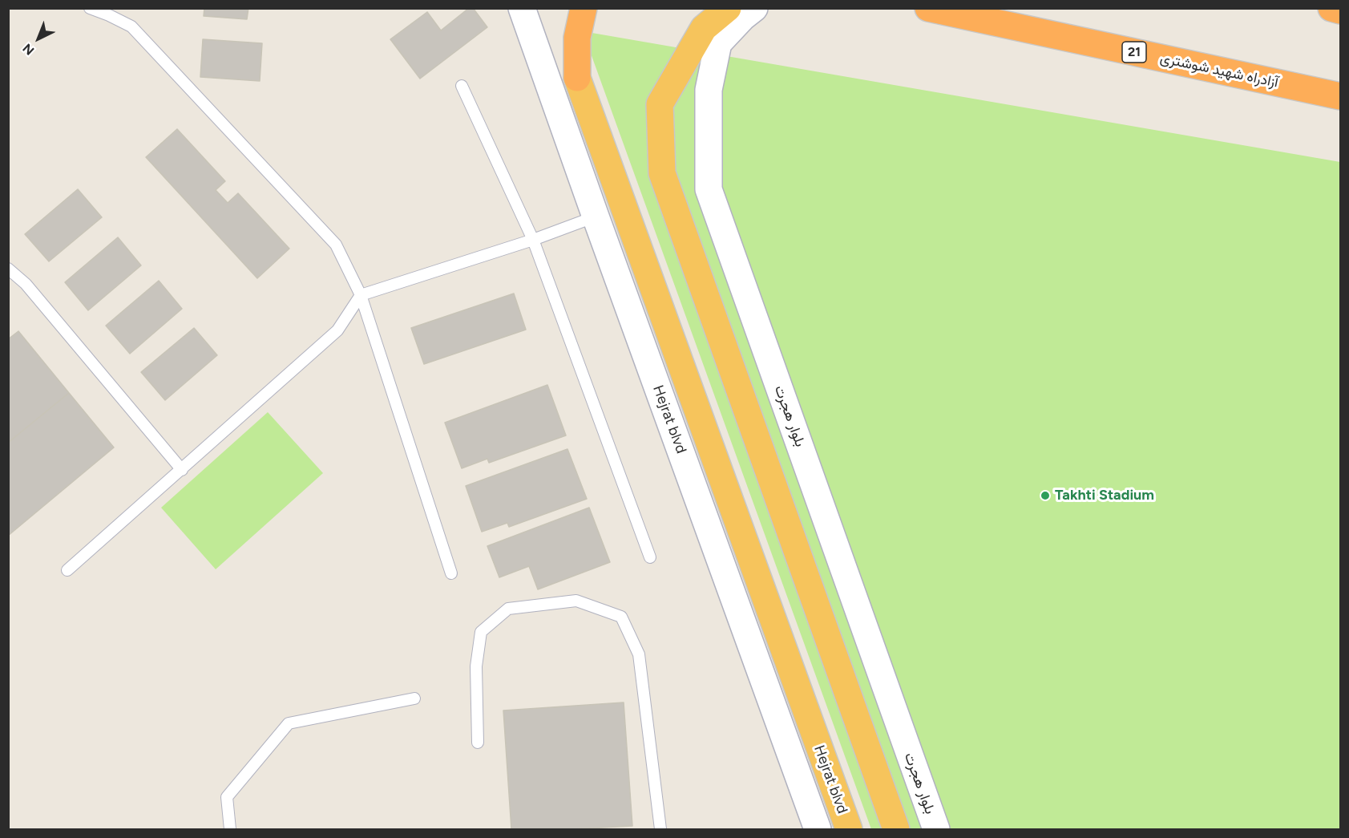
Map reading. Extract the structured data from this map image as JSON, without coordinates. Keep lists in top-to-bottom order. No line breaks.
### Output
{"streets":{"highway":["21","آزادراه شهید شوشتری","Hejrat blvd"],"main road":["بلوار هجرت"]},"places":["Takhti Stadium"],"north":"bottom left"}
